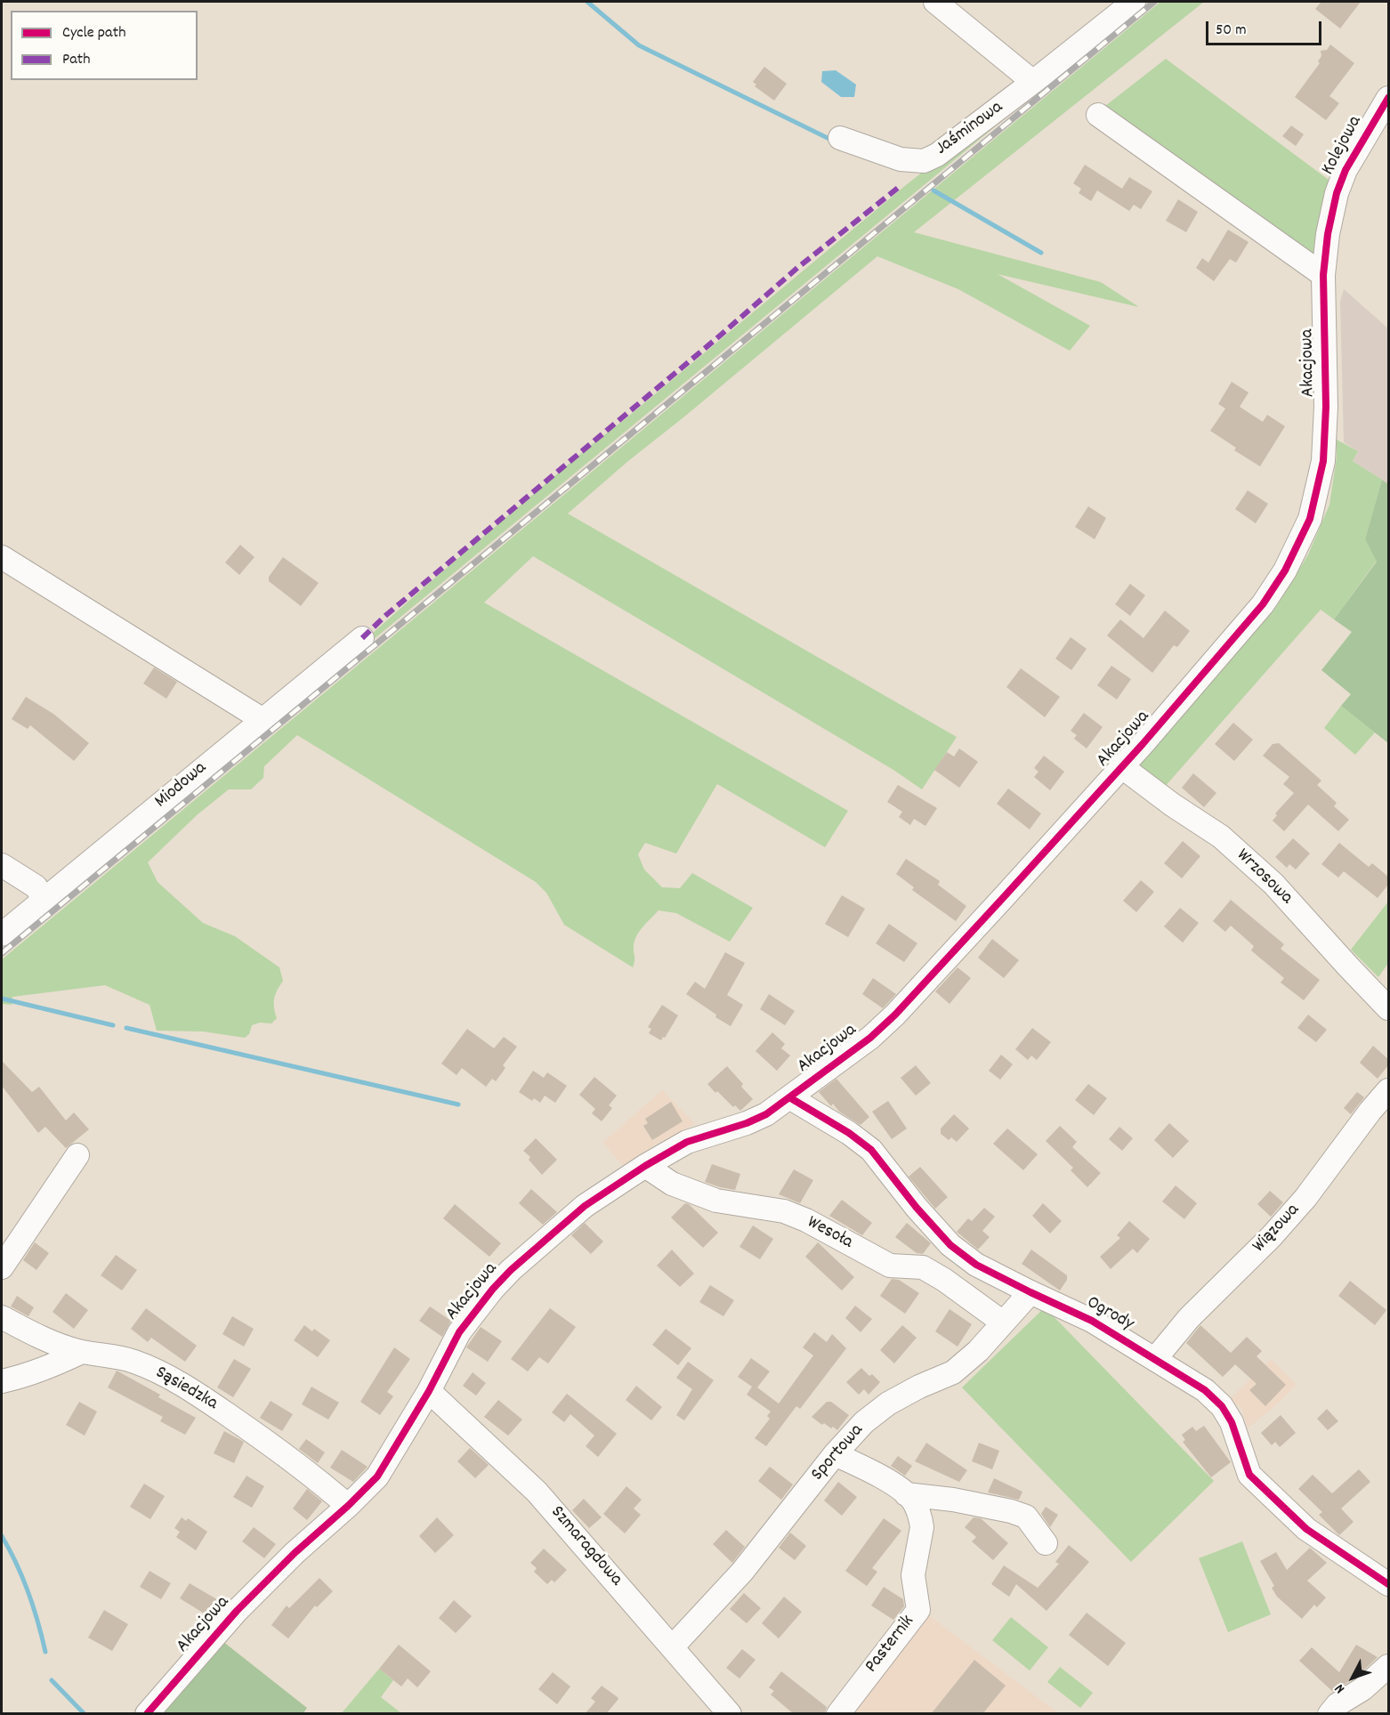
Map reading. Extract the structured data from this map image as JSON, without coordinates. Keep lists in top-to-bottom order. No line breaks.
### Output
{"streets":{"street":["Jaśminowa","Kolejowa","Akacjowa","Miodowa","Wrzosowa","Wiązowa","Wesoła","Ogrody","Sąsiedzka","Sportowa","Szmaragdowa","Pasternik"]},"crossings":[["Kolejowa","Akacjowa"],["Akacjowa","Wrzosowa"],["Akacjowa","Wesoła"],["Akacjowa","Ogrody"],["Akacjowa","Sąsiedzka"],["Akacjowa","Szmaragdowa"],["Wiązowa","Ogrody"],["Wesoła","Sportowa"],["Ogrody","Sportowa"],["Sportowa","Szmaragdowa"],["Sportowa","Pasternik"]],"legend":["Cycle path","Path"],"scale_bar":"50 m","north":"bottom left"}
